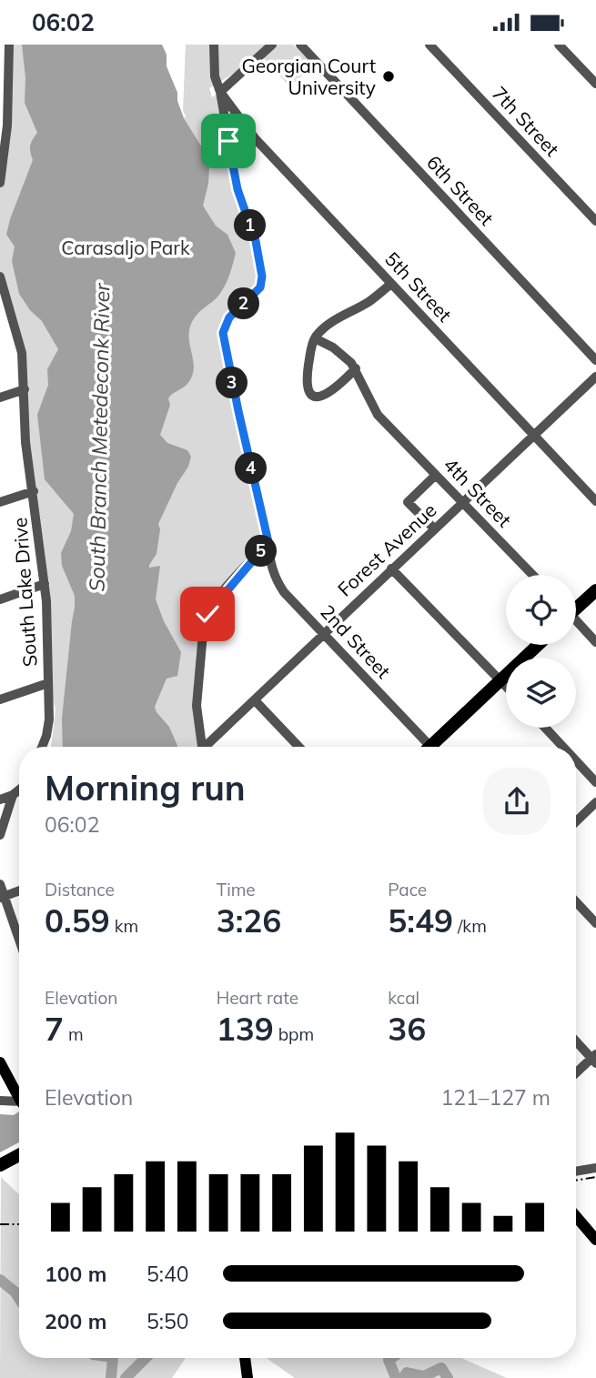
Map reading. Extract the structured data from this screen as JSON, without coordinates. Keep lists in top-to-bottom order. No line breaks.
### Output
{"streets":{"street":["7th Street","6th Street","5th Street","4th Street","Forest Avenue","South Lake Drive","2nd Street"]},"crossings":[["5th Street","Forest Avenue"],["5th Street","2nd Street"],["4th Street","Forest Avenue"],["Forest Avenue","2nd Street"]],"water":["South Branch Metedeconk River"],"parks":["Carasaljo Park"],"places":["Georgian Court University"],"page":{"status":"06:02","pins":["1","2","3","4","5"],"heading":["Morning run","06:02"],"stats":[["Distance","0.59 km"],["Time","3:26"],["Pace","5:49 /km"],["Elevation","7 m"],["Heart rate","139 bpm"],["kcal","36"]],"chart":["Elevation","121–127 m"],"list":[{"name":"100 m","note":"5:40"},{"name":"200 m","note":"5:50"}]}}
